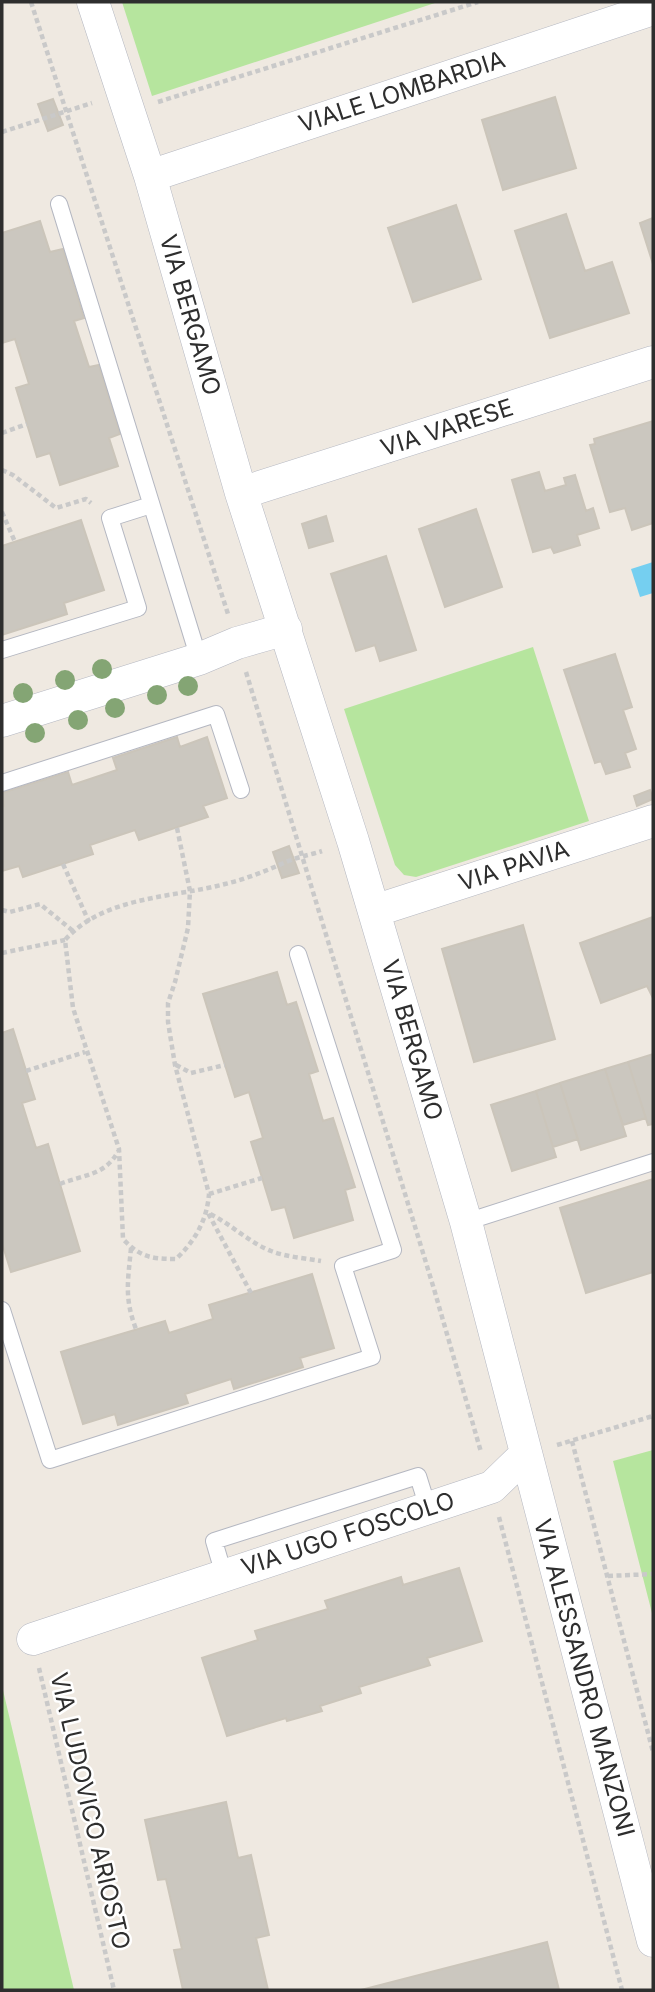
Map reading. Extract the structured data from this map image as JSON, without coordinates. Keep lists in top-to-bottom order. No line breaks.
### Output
{"streets":{"street":["VIALE LOMBARDIA","VIA BERGAMO","VIA VARESE","VIA PAVIA","VIA UGO FOSCOLO","VIA ALESSANDRO MANZONI"],"path":["VIA LUDOVICO ARIOSTO"]},"crossings":[["VIALE LOMBARDIA","VIA BERGAMO"],["VIA BERGAMO","VIA VARESE"],["VIA BERGAMO","VIA PAVIA"],["VIA BERGAMO","VIA UGO FOSCOLO"],["VIA BERGAMO","VIA ALESSANDRO MANZONI"],["VIA UGO FOSCOLO","VIA ALESSANDRO MANZONI"],["VIA UGO FOSCOLO","VIA LUDOVICO ARIOSTO"]]}
